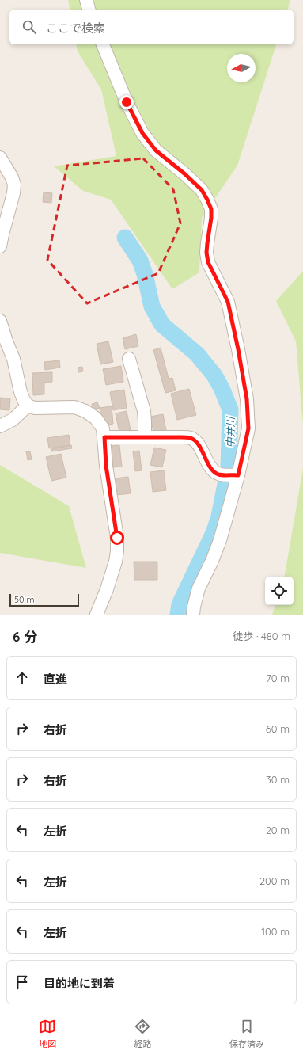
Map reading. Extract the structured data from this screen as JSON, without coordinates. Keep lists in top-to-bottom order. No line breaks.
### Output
{"water":["中井川"],"scale_bar":"50 m","north":"left","page":{"search":"ここで検索","scale":"50 m","heading":["6 分","徒歩 · 480 m"],"list":[["直進","70 m"],["右折","60 m"],["右折","30 m"],["左折","20 m"],["左折","200 m"],["左折","100 m"],"目的地に到着"],"nav":["地図","経路","保存済み"]}}
